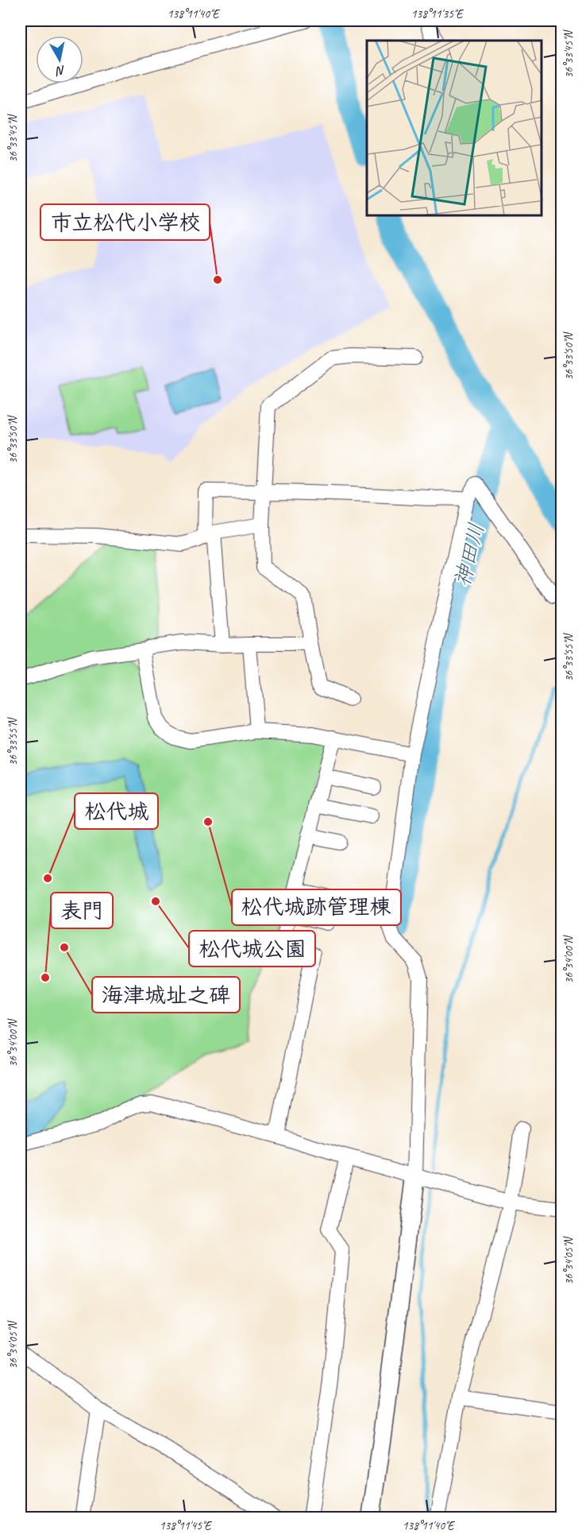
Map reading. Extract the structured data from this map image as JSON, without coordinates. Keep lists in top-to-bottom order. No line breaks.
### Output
{"water":["神田川"],"places":["市立松代小学校","松代城跡管理棟","松代城","松代城公園","海津城址之碑","表門"],"north":"bottom","coordinates":["138°11'40\"E","138°11'35\"E","36°33'45\"N","36°33'50\"N","36°33'55\"N","36°34'00\"N","36°34'05\"N","138°11'45\"E"]}
